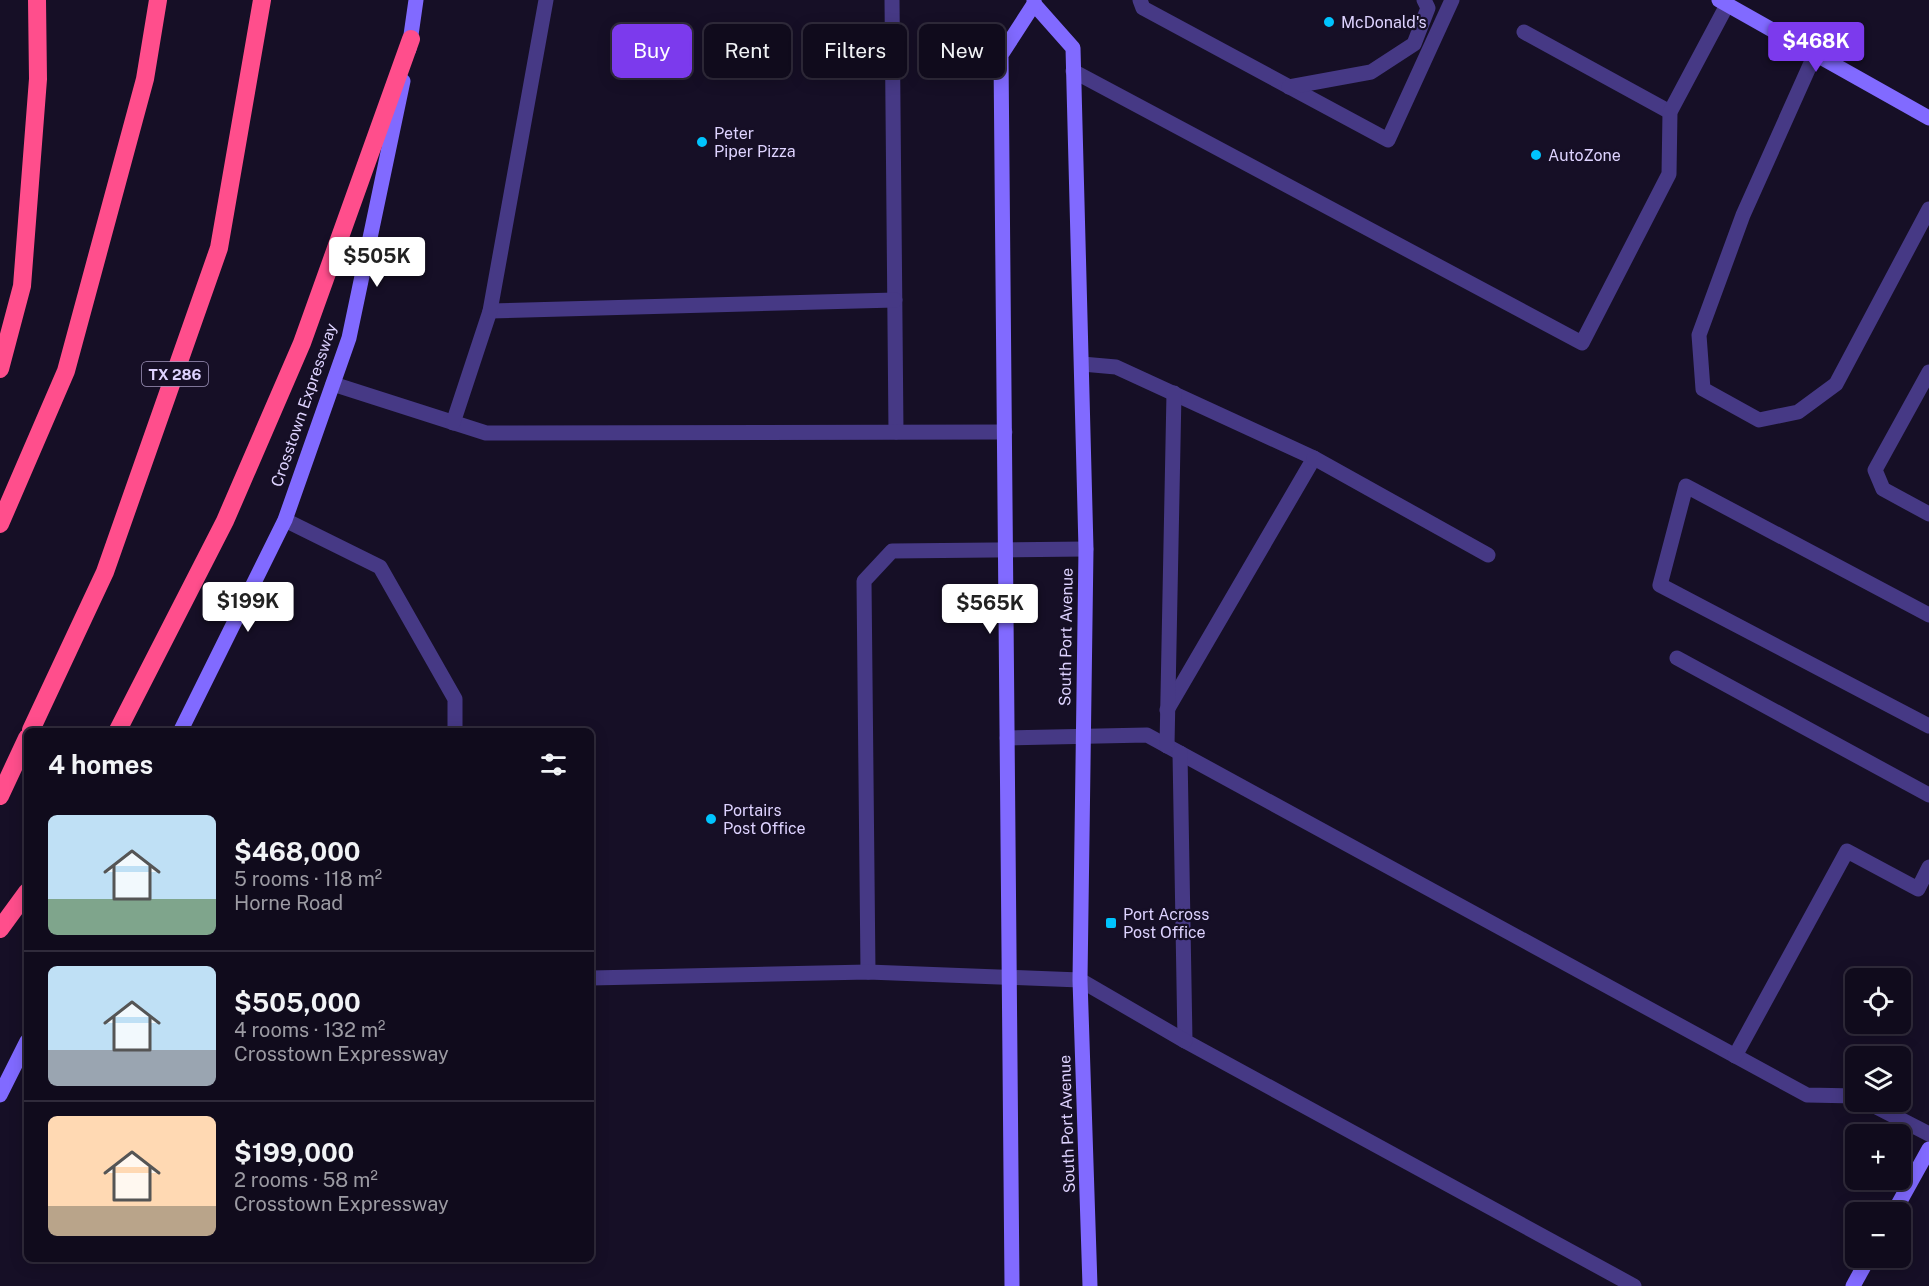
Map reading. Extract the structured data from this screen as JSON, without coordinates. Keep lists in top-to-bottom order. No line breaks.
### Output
{"streets":{"highway":["TX 286"],"main road":["Crosstown Expressway","South Port Avenue"]},"places":{"other":["McDonald's","Peter Piper Pizza","AutoZone","Portairs Post Office"],"transit":["Port Across Post Office"]},"page":{"price":["$468K","$505K","$199K","$565K"],"chip":["Buy","Rent","Filters","New"],"heading":"4 homes","list":[{"name":"$468,000","note":"5 rooms · 118 m² · Horne Road"},{"name":"$505,000","note":"4 rooms · 132 m² · Crosstown Expressway"},{"name":"$199,000","note":"2 rooms · 58 m² · Crosstown Expressway"}],"map_buttons":["+","−"]}}
